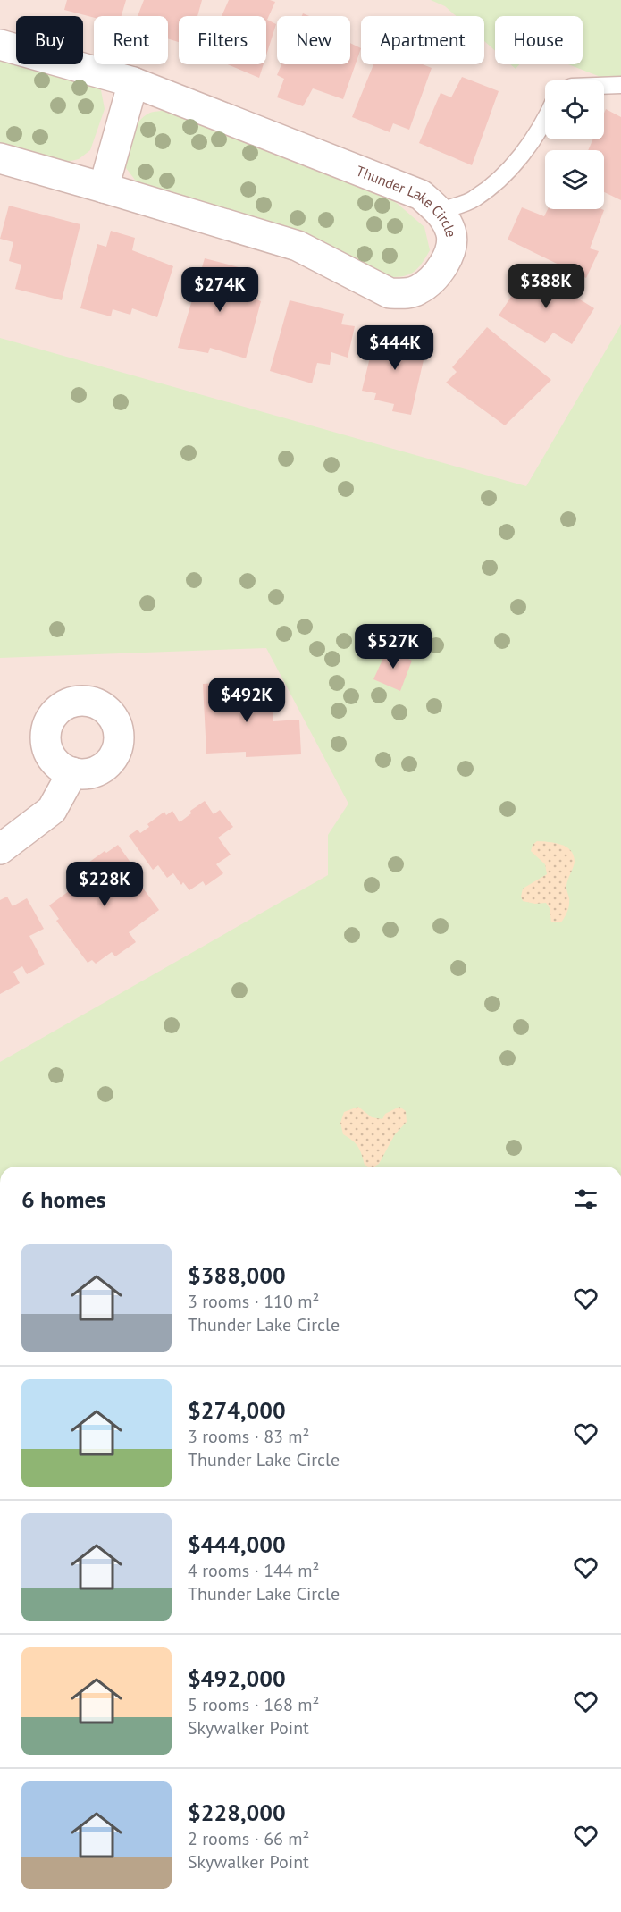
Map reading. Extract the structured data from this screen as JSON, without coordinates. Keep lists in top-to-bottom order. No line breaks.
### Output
{"streets":{"street":["Thunder Lake Circle"]},"page":{"chip":["Buy","Rent","Filters","New","Apartment","House"],"price":["$388K","$274K","$444K","$527K","$492K","$228K"],"heading":"6 homes","list":[{"name":"$388,000","note":"3 rooms · 110 m² · Thunder Lake Circle"},{"name":"$274,000","note":"3 rooms · 83 m² · Thunder Lake Circle"},{"name":"$444,000","note":"4 rooms · 144 m² · Thunder Lake Circle"},{"name":"$492,000","note":"5 rooms · 168 m² · Skywalker Point"},{"name":"$228,000","note":"2 rooms · 66 m² · Skywalker Point"}]}}
